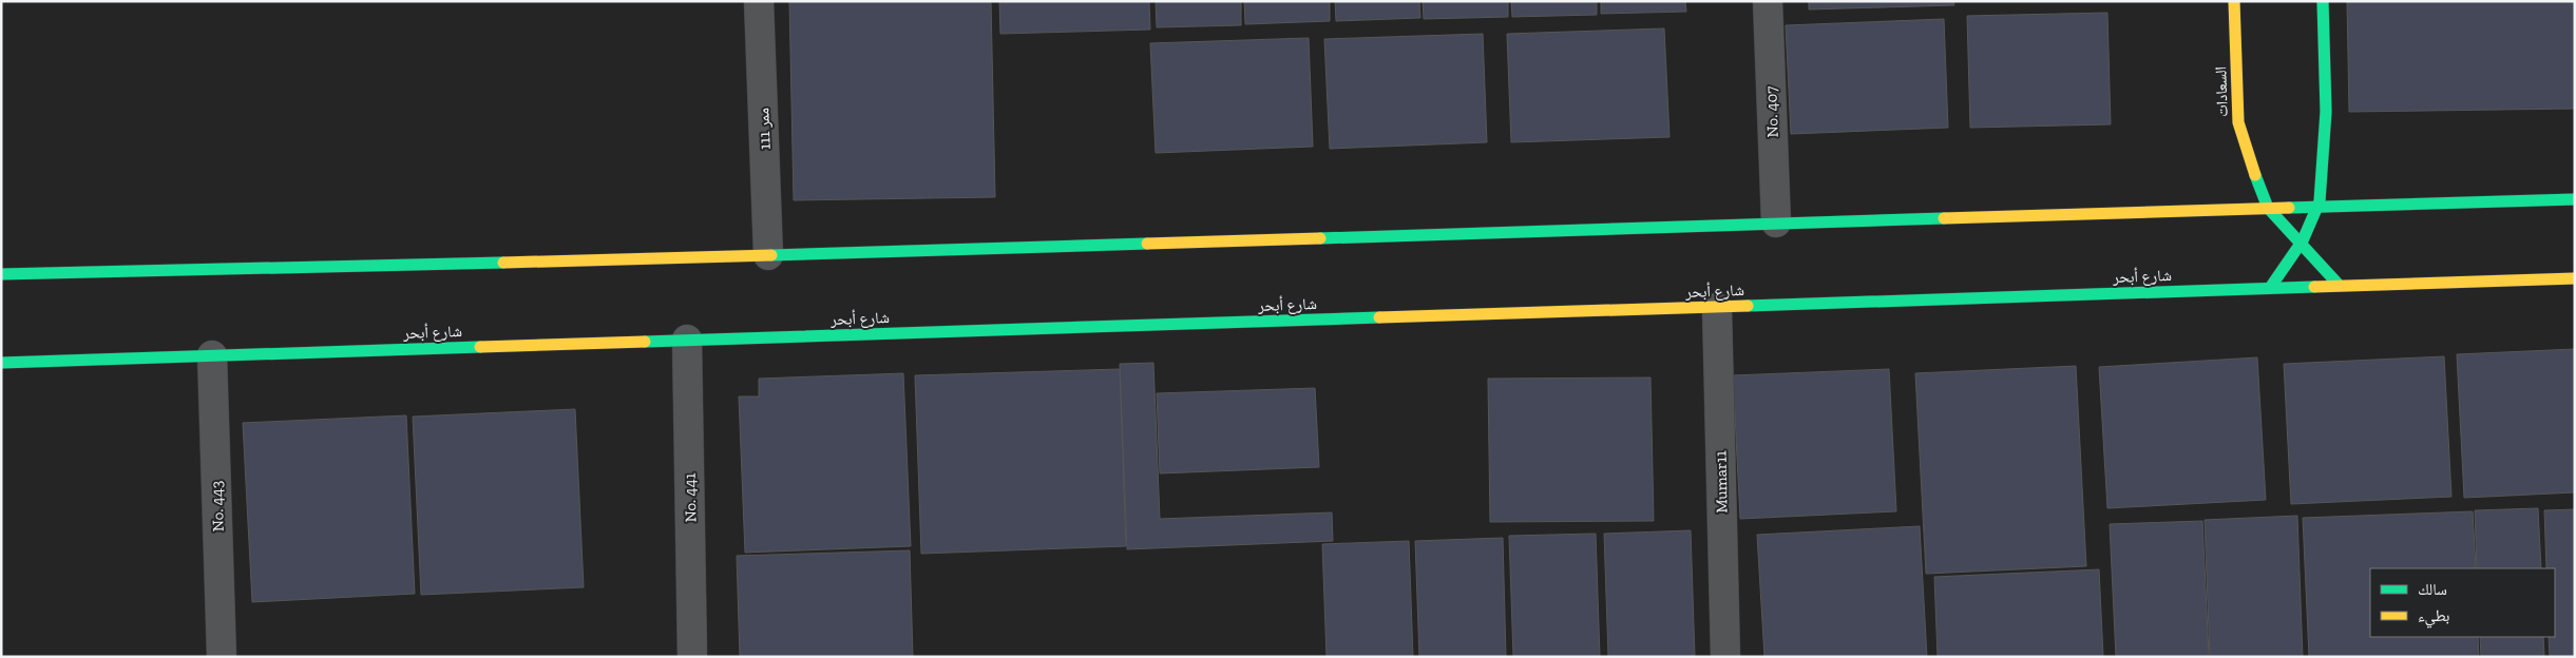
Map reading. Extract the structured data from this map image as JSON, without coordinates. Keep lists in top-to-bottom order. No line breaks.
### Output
{"streets":{"street":["السعادات","No. 407","ممر 111","شارع أبحر","Mumar11","No. 441","No. 443"]},"crossings":[["شارع أبحر","Mumar11"],["شارع أبحر","No. 441"],["شارع أبحر","No. 443"]],"legend":["سالك","بطيء"]}
